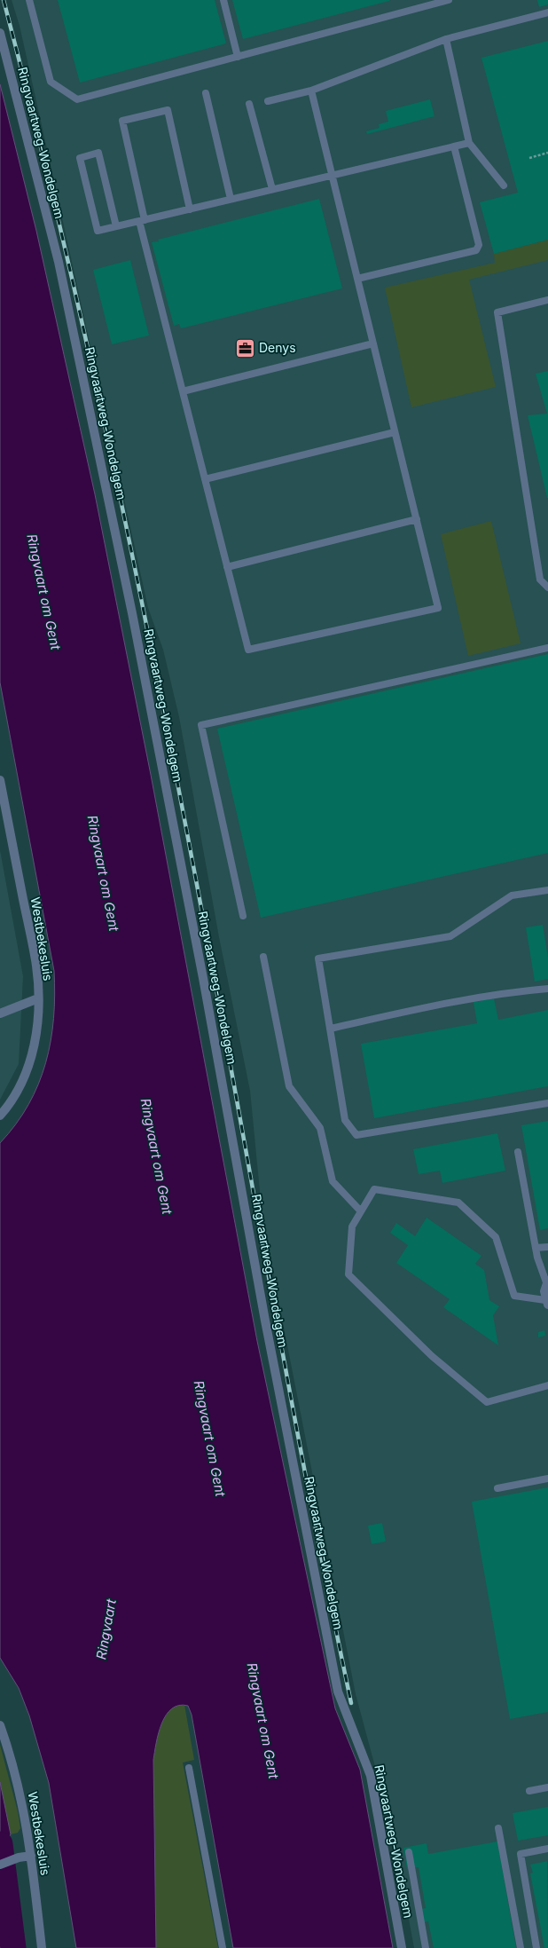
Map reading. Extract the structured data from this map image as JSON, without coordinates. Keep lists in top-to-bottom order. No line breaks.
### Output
{"streets":{"street":["Ringvaartweg-Wondelgem","Westbekesluis"]},"water":["Ringvaart om Gent","Ringvaart"],"places":{"office":["Denys"]}}
